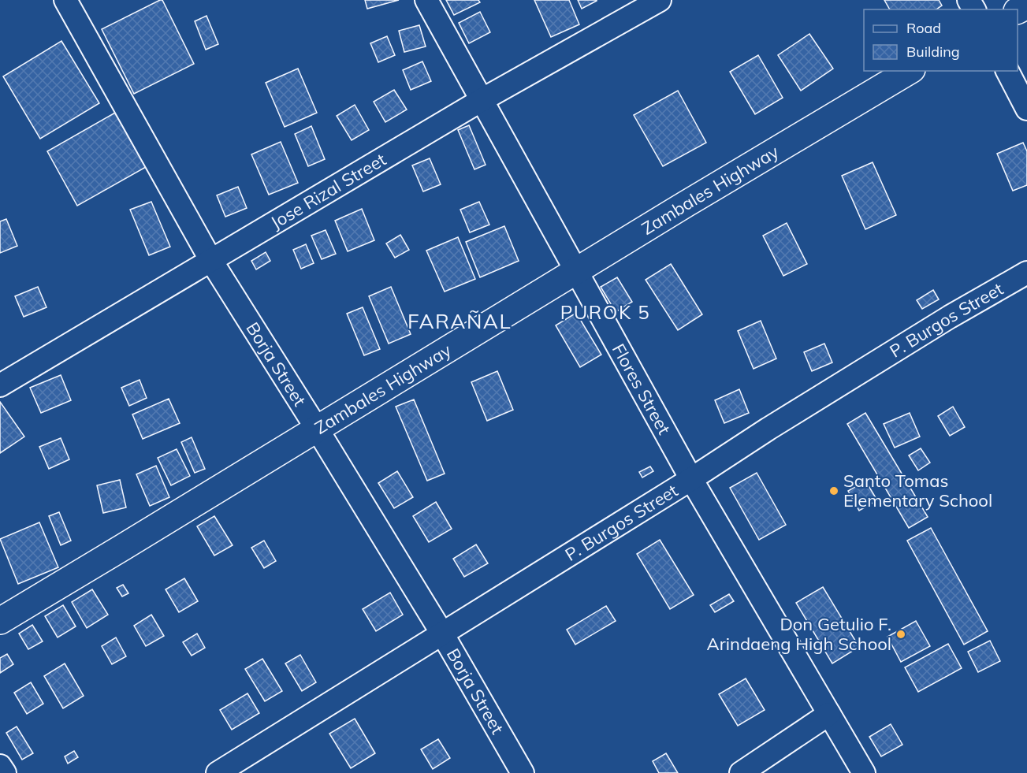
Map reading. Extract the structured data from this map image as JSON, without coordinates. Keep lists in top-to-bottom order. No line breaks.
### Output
{"streets":{"main road":["Zambales Highway"],"street":["Jose Rizal Street","P. Burgos Street","Borja Street","Flores Street"]},"crossings":[["Zambales Highway","Borja Street"],["Zambales Highway","Flores Street"],["Jose Rizal Street","Borja Street"],["Jose Rizal Street","Flores Street"],["P. Burgos Street","Borja Street"],["P. Burgos Street","Flores Street"]],"districts":["PUROK 5","FARAÑAL"],"places":["Santo Tomas Elementary School","Don Getulio F. Arindaeng High School"],"legend":["Road","Building"]}
